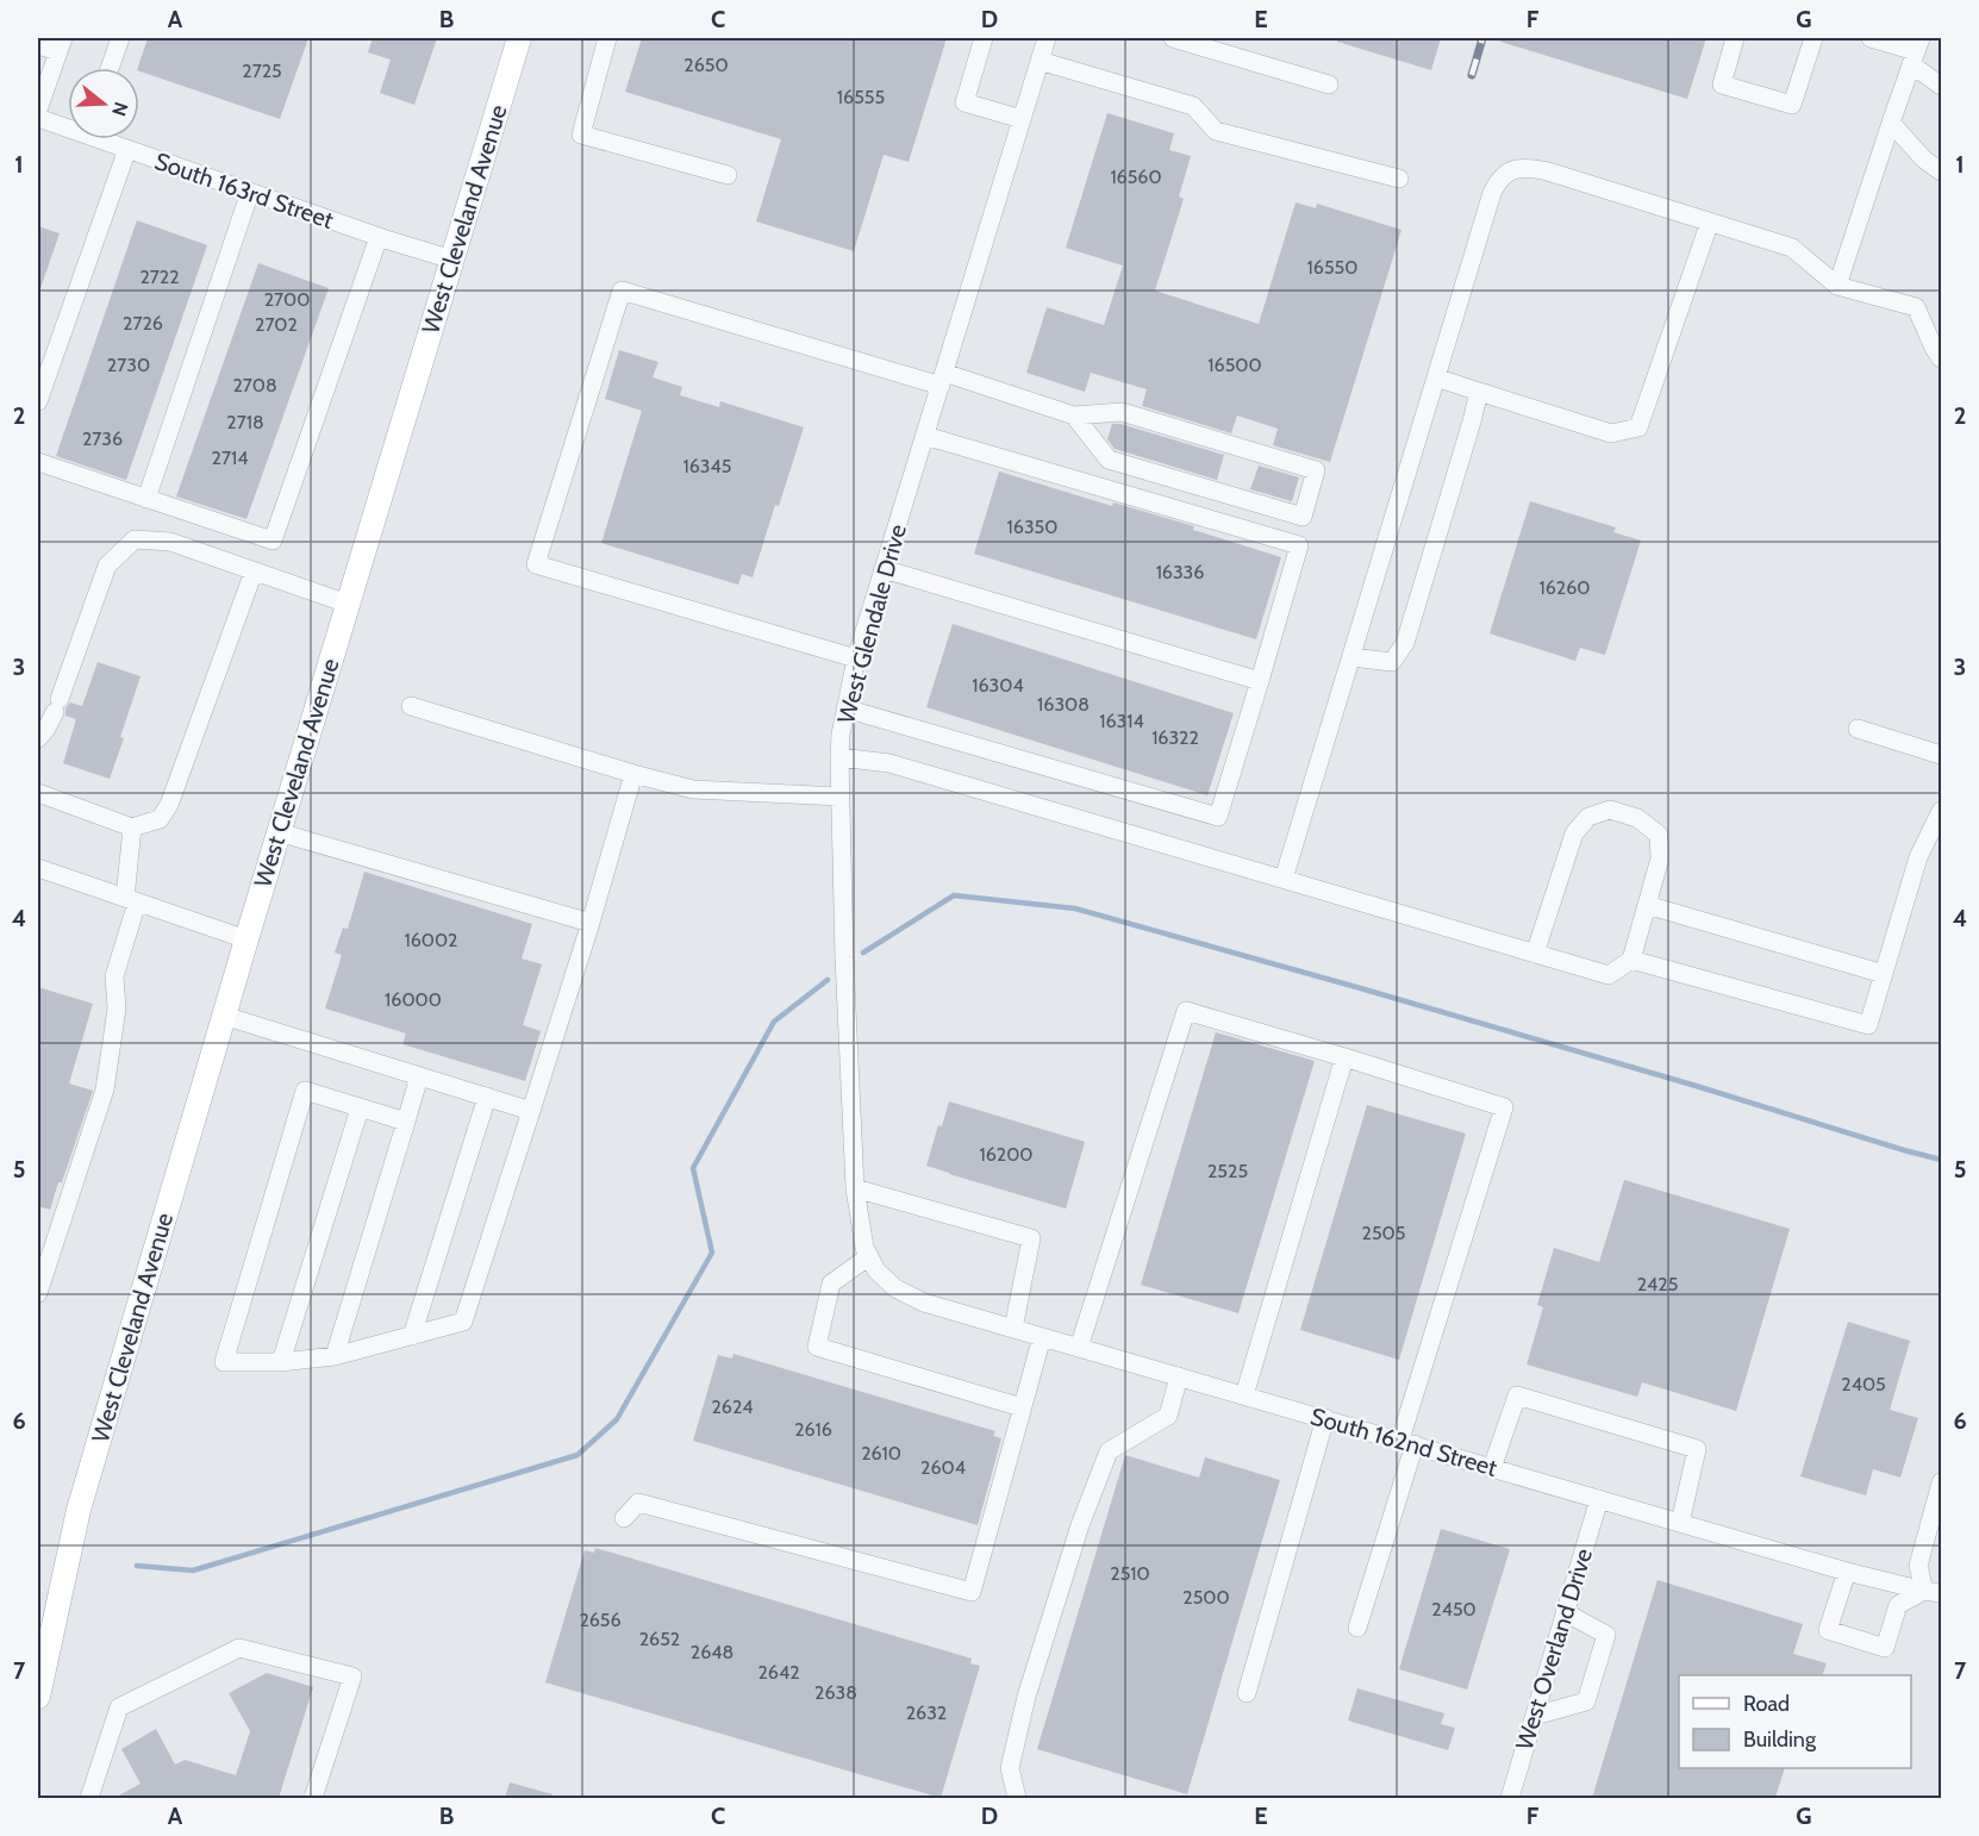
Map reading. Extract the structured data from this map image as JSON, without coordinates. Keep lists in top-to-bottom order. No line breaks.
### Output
{"streets":{"main road":["West Cleveland Avenue"],"street":["South 163rd Street","West Glendale Drive","South 162nd Street","West Overland Drive"]},"crossings":[["South 163rd Street","West Cleveland Avenue"],["West Glendale Drive","South 162nd Street"],["South 162nd Street","West Overland Drive"]],"house_numbers":["2650","2725","16555","16560","16550","2722","2700","2726","2702","2730","16500","2708","2718","2736","2714","16345","16350","16336","16260","16304","16308","16314","16322","16002","16000","16200","2525","2505","2425","2405","2624","2616","2610","2604","2510","2500","2450","2656","2652","2648","2642","2638","2632"],"legend":["Road","Building"],"north":"right","grid":{"columns":["A","B","C","D","E","F","G"],"rows":["1","2","3","4","5","6","7"]}}
